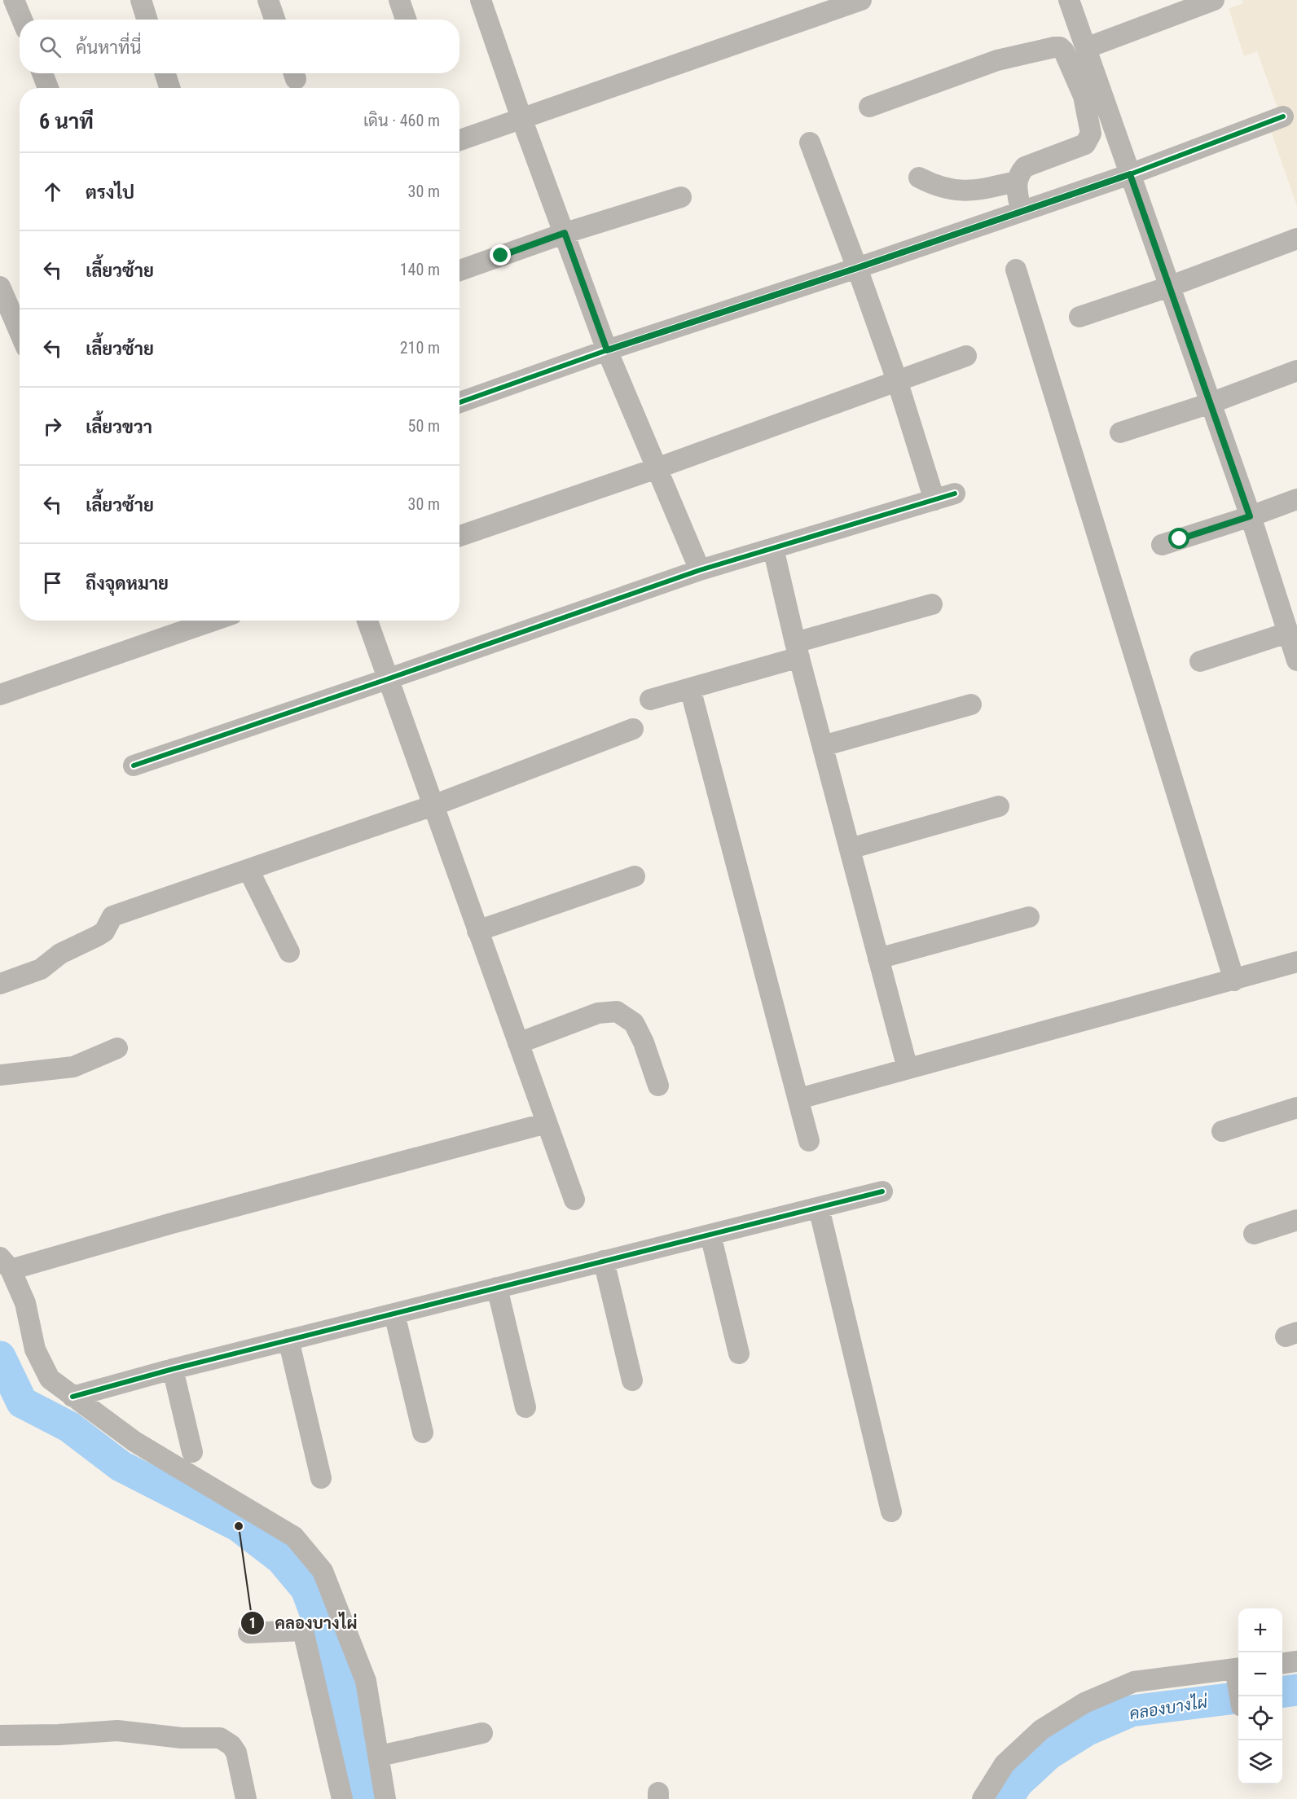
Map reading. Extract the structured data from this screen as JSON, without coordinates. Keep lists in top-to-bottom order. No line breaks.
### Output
{"water":["คลองบางไผ่"],"places":["คลองบางไผ่"],"page":{"search":"ค้นหาที่นี่","heading":["6 นาที","เดิน · 460 m"],"list":[["ตรงไป","30 m"],["เลี้ยวซ้าย","140 m"],["เลี้ยวซ้าย","210 m"],["เลี้ยวขวา","50 m"],["เลี้ยวซ้าย","30 m"],"ถึงจุดหมาย"],"map_buttons":["+","−"]}}
